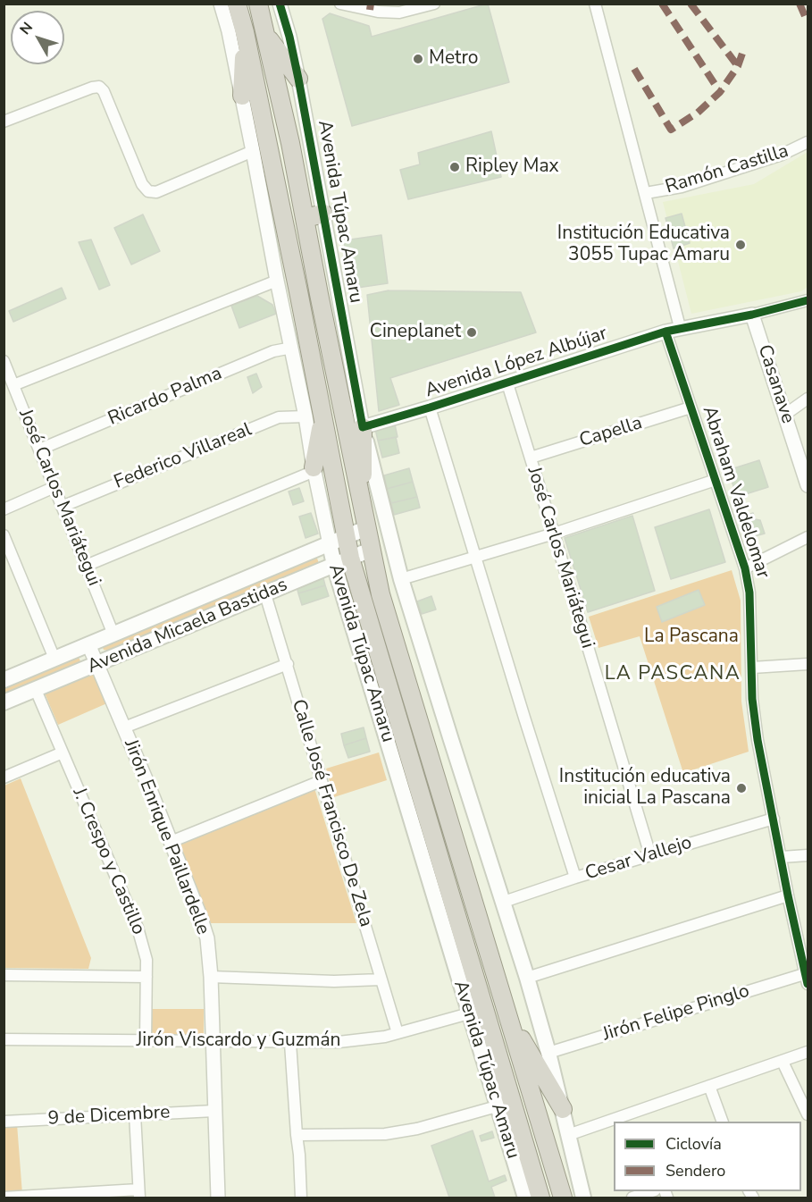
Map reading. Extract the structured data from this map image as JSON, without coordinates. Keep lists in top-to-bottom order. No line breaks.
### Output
{"streets":{"highway":["Avenida Túpac Amaru"],"main road":["Avenida Micaela Bastidas"],"street":["Ramón Castilla","Avenida López Albújar","Casanave","Ricardo Palma","Capella","Federico Villareal","Abraham Valdelomar","José Carlos Mariátegui","Calle José Francisco De Zela","Jirón Enrique Paillardelle","Cesar Vallejo","J. Crespo y Castillo","Jirón Felipe Pinglo","Jirón Viscardo y Guzmán","9 de Dicembre"]},"crossings":[["Avenida Túpac Amaru","Avenida López Albújar"],["Avenida Túpac Amaru","Ricardo Palma"],["Avenida Túpac Amaru","Federico Villareal"],["Avenida Túpac Amaru","Avenida Micaela Bastidas"],["Avenida Túpac Amaru","Cesar Vallejo"],["Avenida Túpac Amaru","Jirón Felipe Pinglo"],["Avenida Túpac Amaru","Jirón Viscardo y Guzmán"],["Avenida López Albújar","Casanave"],["Avenida López Albújar","Abraham Valdelomar"],["Avenida López Albújar","José Carlos Mariátegui"],["Ricardo Palma","José Carlos Mariátegui"],["Capella","Abraham Valdelomar"],["Capella","José Carlos Mariátegui"],["Federico Villareal","José Carlos Mariátegui"],["Abraham Valdelomar","Cesar Vallejo"],["Abraham Valdelomar","Jirón Felipe Pinglo"],["José Carlos Mariátegui","Avenida Micaela Bastidas"],["José Carlos Mariátegui","Cesar Vallejo"],["Avenida Micaela Bastidas","Calle José Francisco De Zela"],["Avenida Micaela Bastidas","Jirón Enrique Paillardelle"],["Avenida Micaela Bastidas","J. Crespo y Castillo"],["Calle José Francisco De Zela","Jirón Viscardo y Guzmán"],["Jirón Enrique Paillardelle","Jirón Viscardo y Guzmán"],["Jirón Enrique Paillardelle","9 de Dicembre"],["J. Crespo y Castillo","Jirón Viscardo y Guzmán"]],"districts":["LA PASCANA"],"parks":["La Pascana"],"places":["Metro","Ripley Max","Institución Educativa 3055 Tupac Amaru","Cineplanet","Institución educativa inicial La Pascana"],"legend":["Ciclovía","Sendero"],"north":"top left"}
